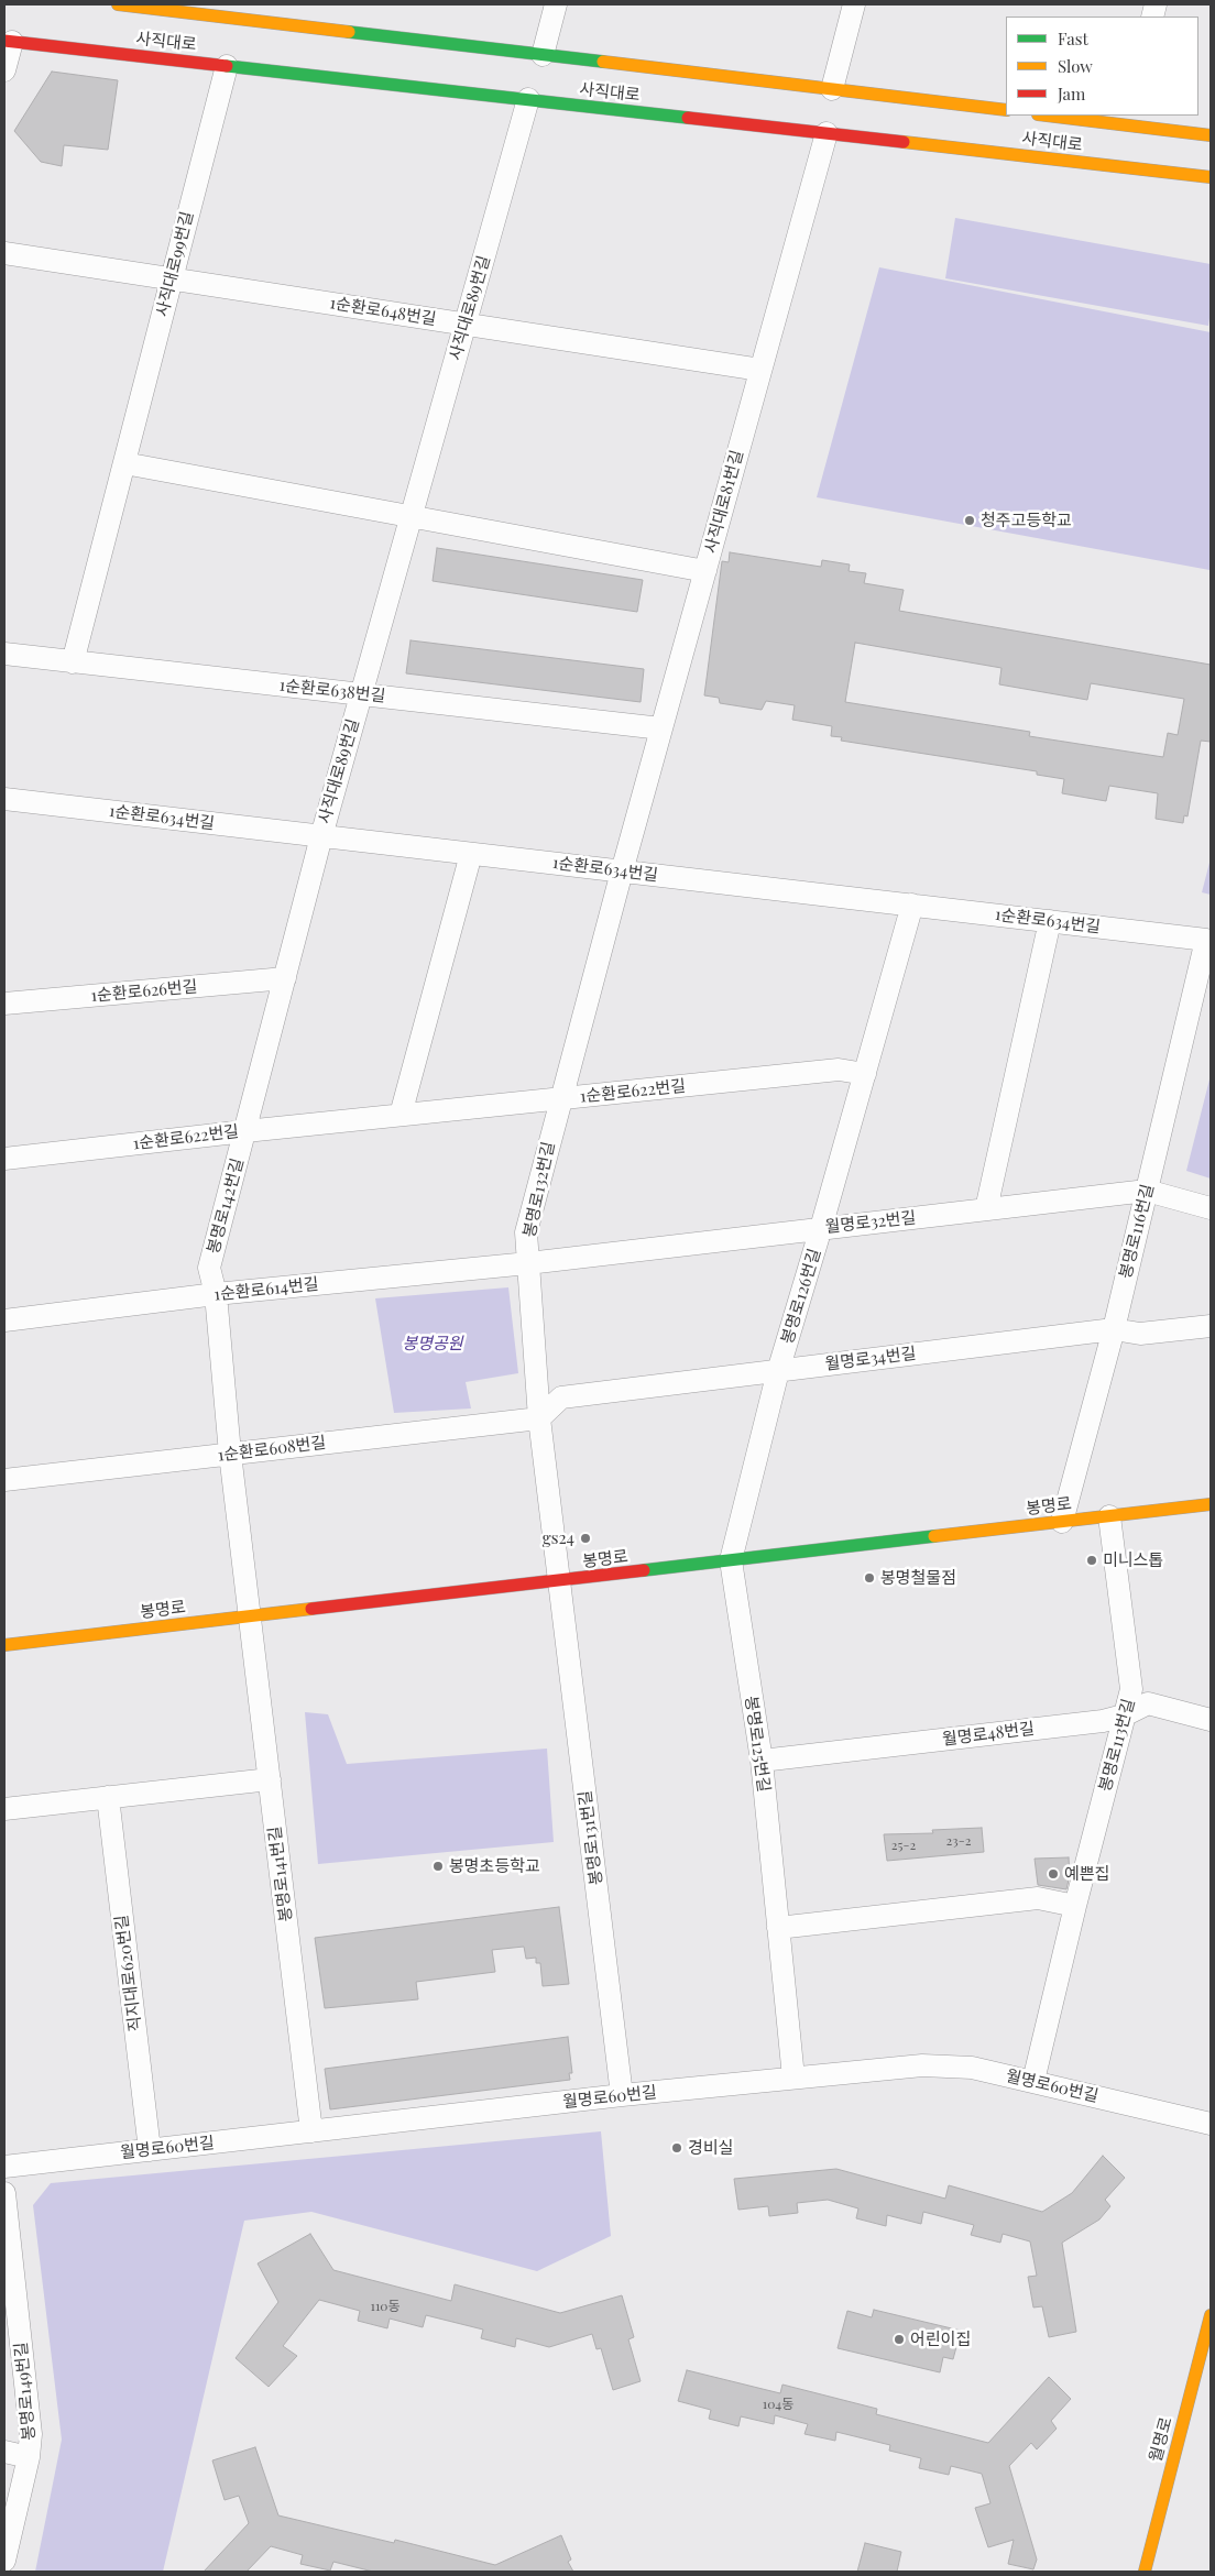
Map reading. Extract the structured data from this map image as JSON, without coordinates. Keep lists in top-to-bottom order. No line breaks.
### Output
{"streets":{"main road":["사직대로","봉명로","월명로"],"street":["사직대로99번길","사직대로89번길","1순환로648번길","사직대로81번길","1순환로638번길","1순환로634번길","1순환로626번길","1순환로622번길","봉명로132번길","봉명로142번길","월명로32번길","봉명로116번길","1순환로614번길","봉명로126번길","월명로34번길","1순환로608번길","월명로48번길","봉명로125번길","봉명로113번길","봉명로131번길","봉명로141번길","직지대로620번길","월명로60번길","봉명로149번길"]},"crossings":[["사직대로","사직대로99번길"],["사직대로","사직대로89번길"],["사직대로","사직대로81번길"],["사직대로99번길","1순환로648번길"],["사직대로99번길","1순환로638번길"],["사직대로89번길","1순환로648번길"],["사직대로89번길","1순환로638번길"],["사직대로89번길","1순환로634번길"],["사직대로89번길","봉명로142번길"],["1순환로648번길","사직대로81번길"],["사직대로81번길","1순환로638번길"],["사직대로81번길","1순환로634번길"],["사직대로81번길","봉명로132번길"],["1순환로634번길","봉명로132번길"],["1순환로634번길","봉명로142번길"],["1순환로634번길","봉명로116번길"],["1순환로634번길","봉명로126번길"],["1순환로626번길","봉명로142번길"],["1순환로622번길","봉명로132번길"],["1순환로622번길","봉명로142번길"],["1순환로622번길","봉명로126번길"],["봉명로132번길","월명로32번길"],["봉명로132번길","1순환로614번길"],["봉명로132번길","월명로34번길"],["봉명로132번길","1순환로608번길"],["봉명로132번길","봉명로"],["봉명로132번길","봉명로131번길"],["봉명로142번길","1순환로614번길"],["봉명로142번길","1순환로608번길"],["봉명로142번길","봉명로"],["봉명로142번길","봉명로141번길"],["월명로32번길","봉명로116번길"],["월명로32번길","1순환로614번길"],["월명로32번길","봉명로126번길"],["봉명로116번길","월명로34번길"],["봉명로116번길","봉명로"],["봉명로126번길","월명로34번길"],["봉명로126번길","봉명로"],["봉명로126번길","봉명로125번길"],["월명로34번길","1순환로608번길"],["봉명로","봉명로125번길"],["봉명로","봉명로113번길"],["봉명로","봉명로131번길"],["봉명로","봉명로141번길"],["월명로48번길","봉명로125번길"],["월명로48번길","봉명로113번길"],["봉명로125번길","월명로60번길"],["봉명로113번길","월명로60번길"],["봉명로131번길","월명로60번길"],["봉명로141번길","월명로60번길"],["직지대로620번길","월명로60번길"]],"parks":["봉명공원"],"places":["청주고등학교","gs24","미니스톱","봉명철물점","봉명초등학교","예쁜집","경비실","어린이집"],"house_numbers":["23-2","25-2","110동","104동"],"legend":["Fast","Slow","Jam"]}
